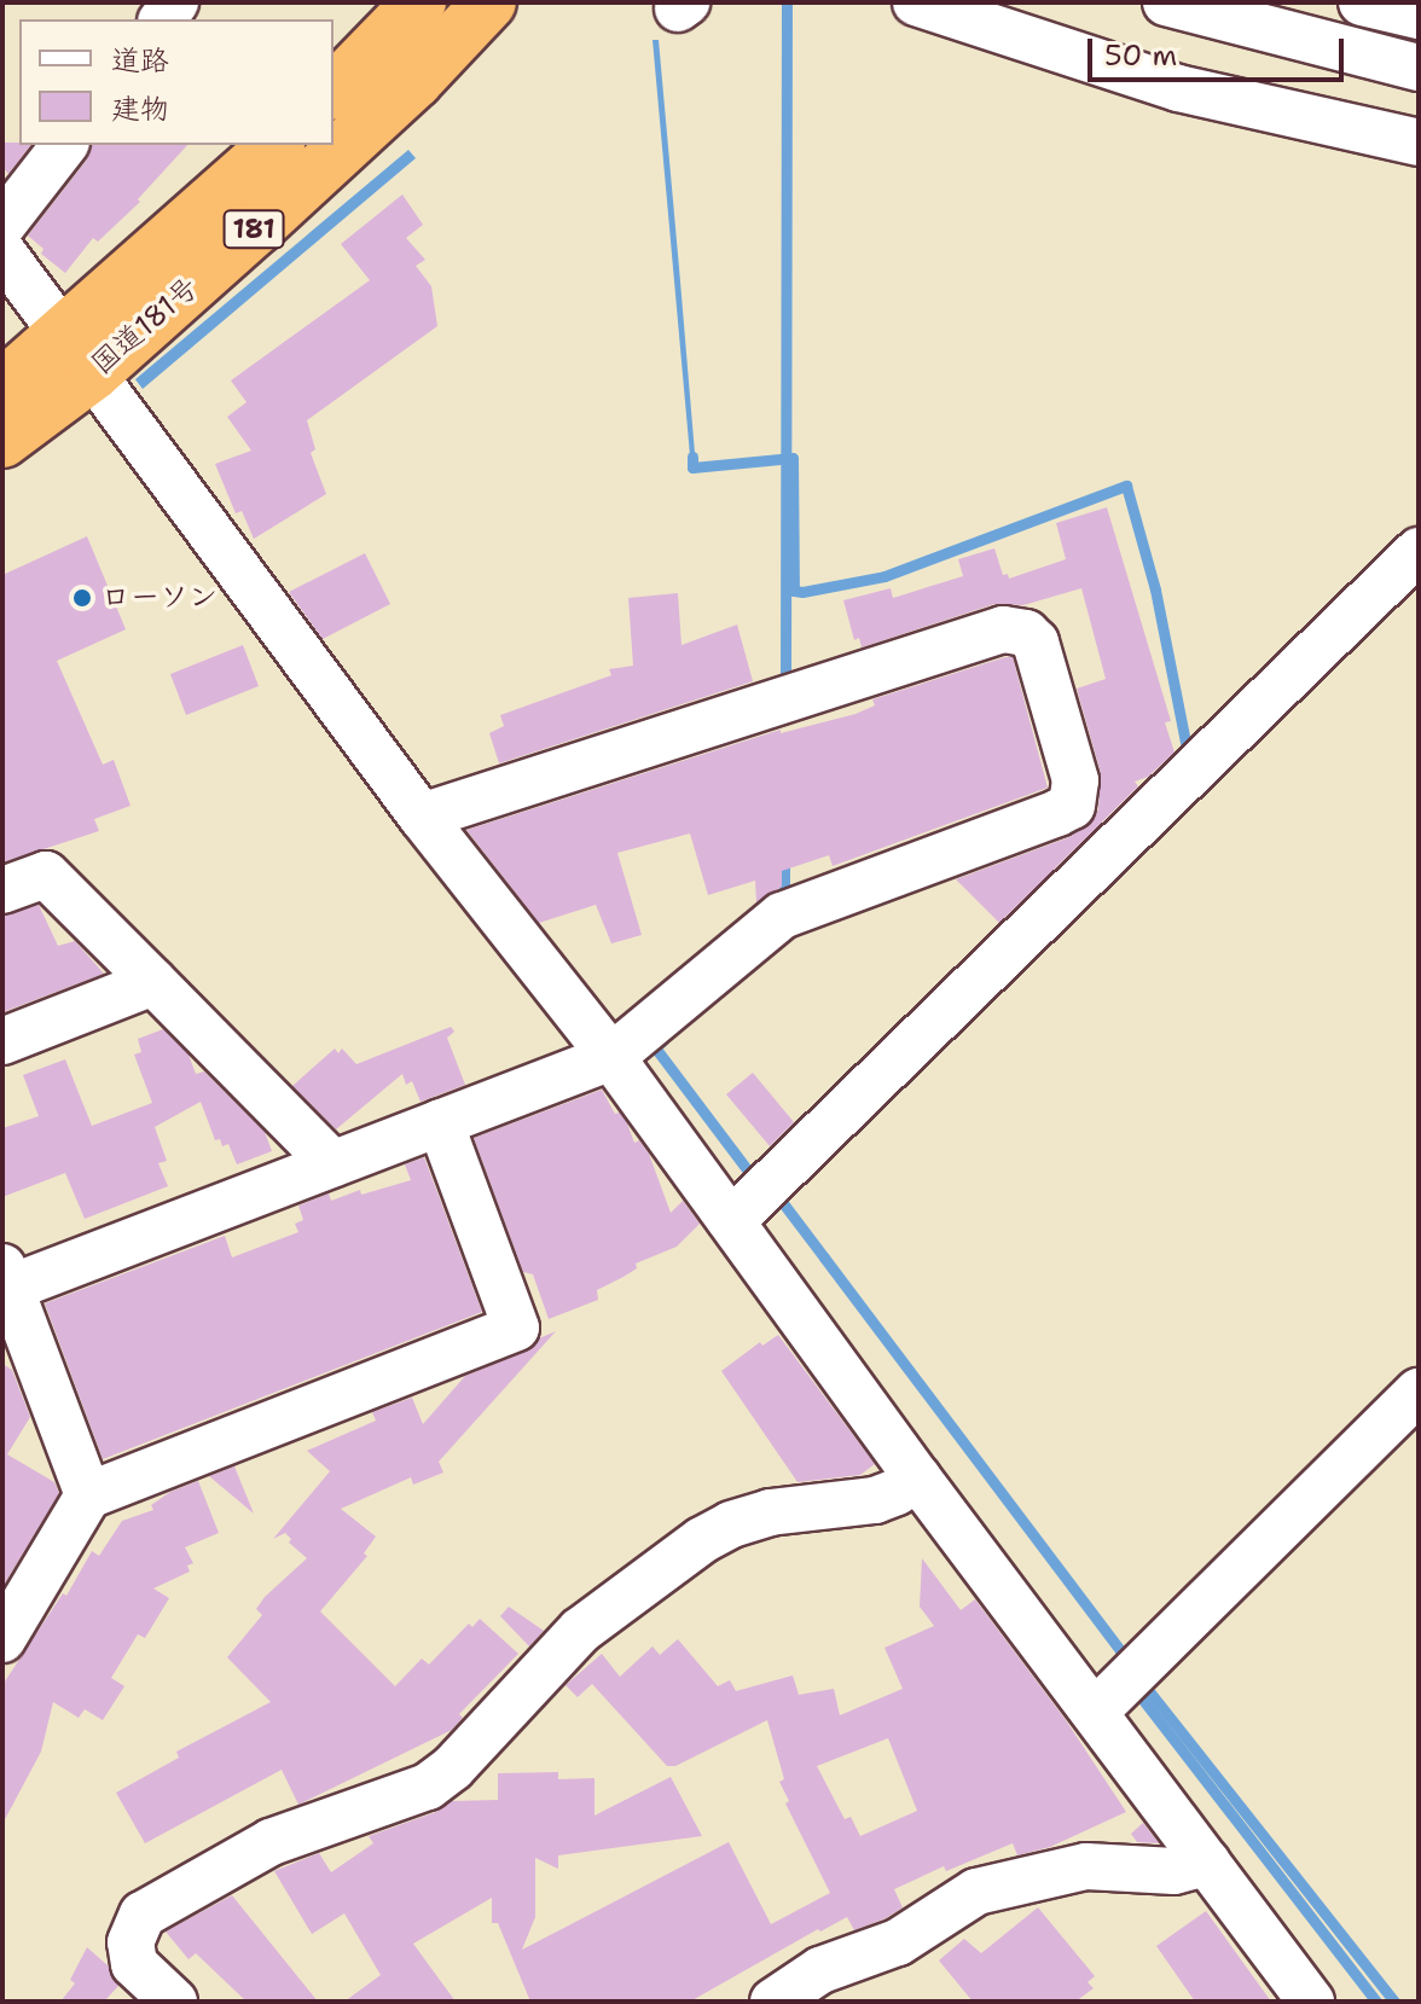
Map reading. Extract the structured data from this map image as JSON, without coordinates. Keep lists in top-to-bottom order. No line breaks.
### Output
{"streets":{"highway":["181","国道181号"]},"places":["ローソン"],"legend":["道路","建物"],"scale_bar":"50 m"}
